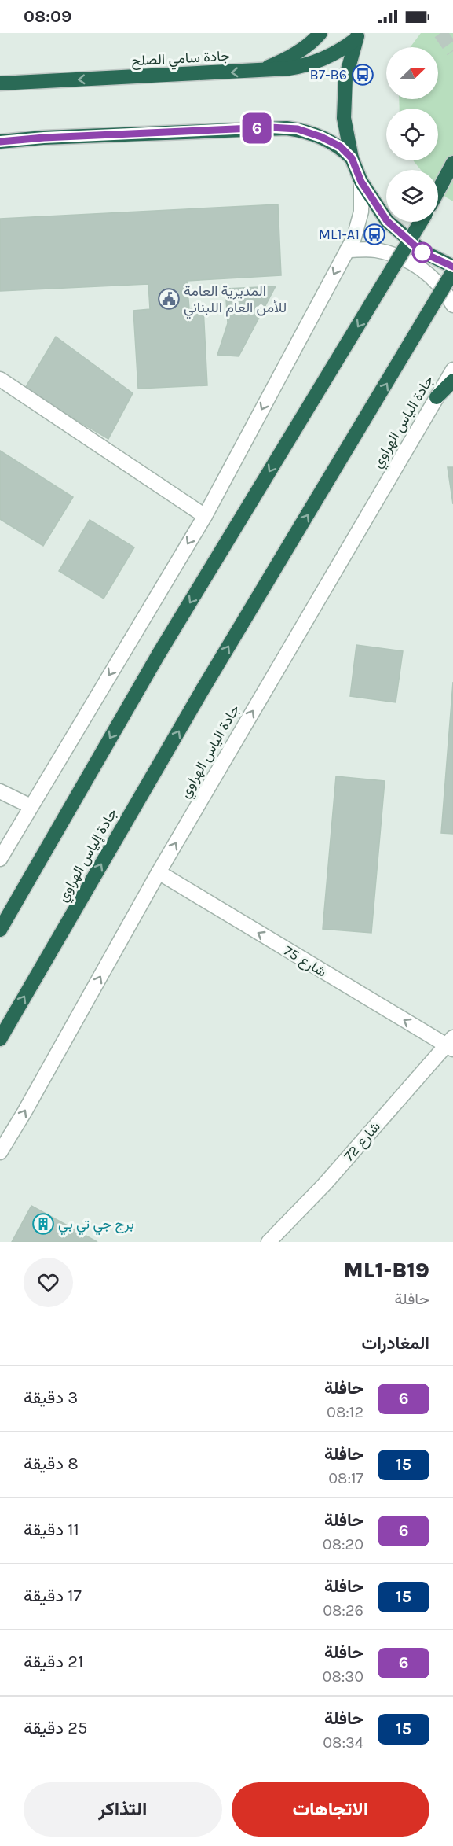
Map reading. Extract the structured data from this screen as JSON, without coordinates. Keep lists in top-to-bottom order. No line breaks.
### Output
{"streets":{"highway":["جادة سامي الصلح","جادة إلياس الهراوي"],"street":["جادة الياس الهراوي","شارع 75","شارع 72"]},"crossings":[["جادة الياس الهراوي","شارع 75"],["شارع 75","شارع 72"]],"one_way":["جادة الياس الهراوي","شارع 75"],"places":{"bus stop":["B7-B6","ML1-A1"],"public building":["المديرية العامة للأمن العام اللبناني"],"building":["برج جي تي بي"]},"lines":["bus line 6"],"north":"top right","page":{"status":"08:09","on_map":"6","heading":[["ML1-B19","حافلة"],"المغادرات"],"list":[{"mark":"6","name":"حافلة","note":"08:12","value":"3 دقيقة"},{"mark":"15","name":"حافلة","note":"08:17","value":"8 دقيقة"},{"mark":"6","name":"حافلة","note":"08:20","value":"11 دقيقة"},{"mark":"15","name":"حافلة","note":"08:26","value":"17 دقيقة"},{"mark":"6","name":"حافلة","note":"08:30","value":"21 دقيقة"},{"mark":"15","name":"حافلة","note":"08:34","value":"25 دقيقة"}],"buttons":["الاتجاهات","التذاكر"]}}
